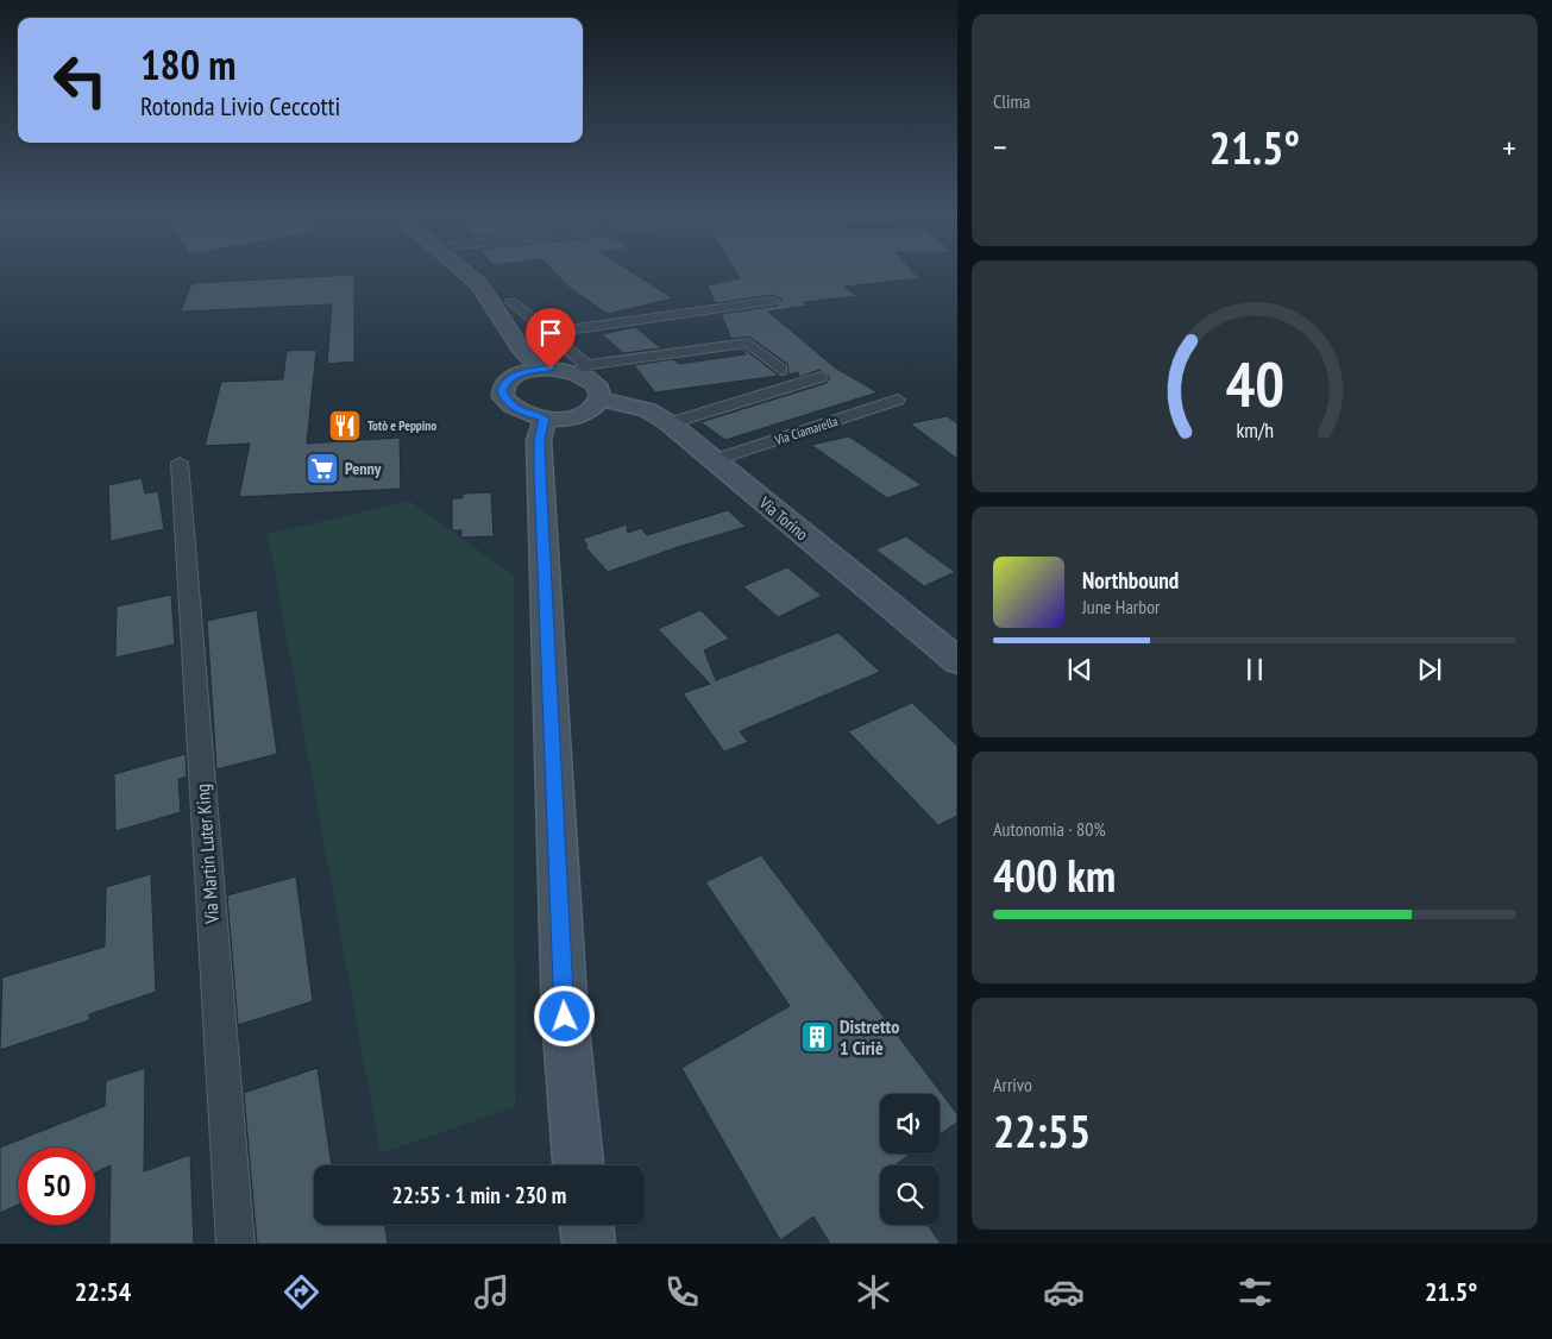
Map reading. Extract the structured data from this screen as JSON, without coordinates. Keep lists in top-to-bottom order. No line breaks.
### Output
{"streets":{"main road":["Via Torino"],"street":["Via Ciamarella","Via Martin Luter King"]},"crossings":[["Via Ciamarella","Via Torino"]],"places":{"restaurant":["Totò e Peppino"],"supermarket":["Penny"],"building":["Distretto 1 Ciriè"]},"page":{"tile":["Clima",["Autonomia · 80%","400 km"],["Arrivo","22:55"]],"turn":["180 m","Rotonda Livio Ceccotti"],"heat":["−","21.5°","+"],"song":["Northbound","June Harbor"],"limit":"50","trip":"22:55 · 1 min · 230 m","tabs":["22:54","21.5°"],"gauge":["40","km/h"]}}
